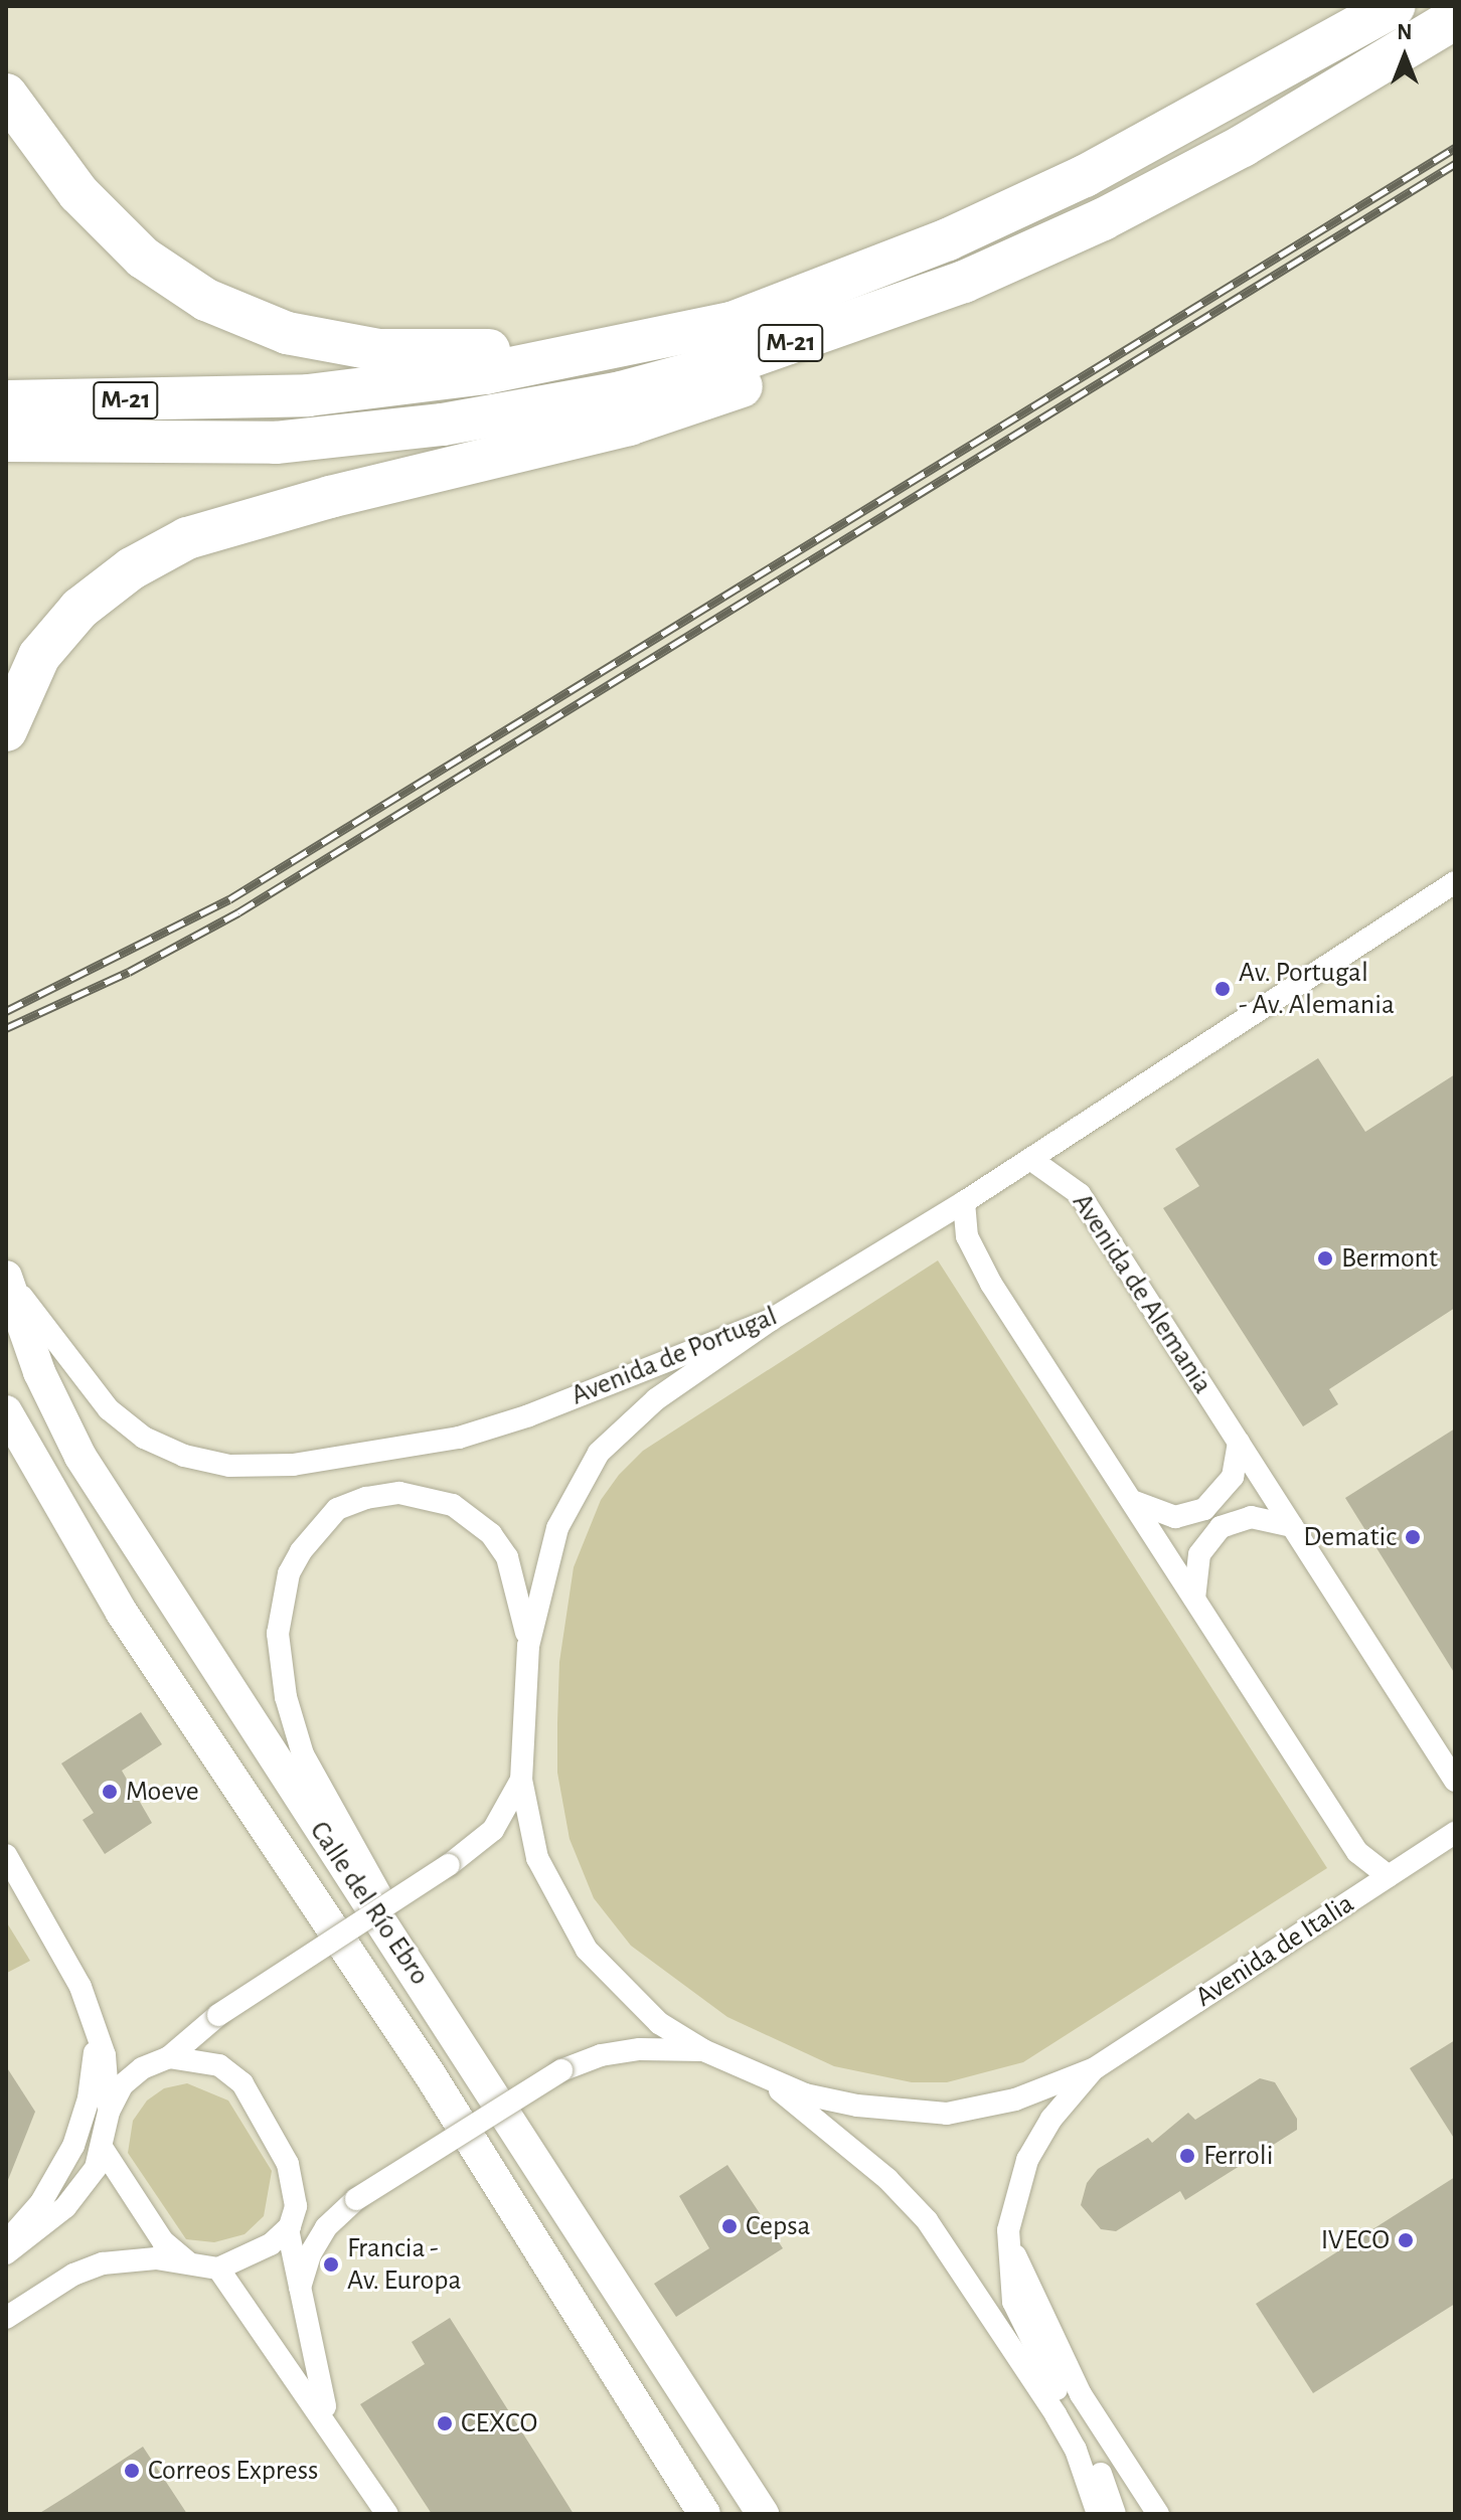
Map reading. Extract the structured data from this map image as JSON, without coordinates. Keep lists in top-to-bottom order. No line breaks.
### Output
{"streets":{"highway":["M-21"],"main road":["Calle del Río Ebro"],"street":["Avenida de Alemania","Avenida de Portugal","Avenida de Italia"]},"crossings":[["Avenida de Alemania","Avenida de Portugal"],["Avenida de Portugal","Calle del Río Ebro"]],"places":["Av. Portugal - Av. Alemania","Bermont","Dematic","Moeve","Ferroli","Cepsa","IVECO","Francia - Av. Europa","CEXCO","Correos Express"],"north":"top"}
